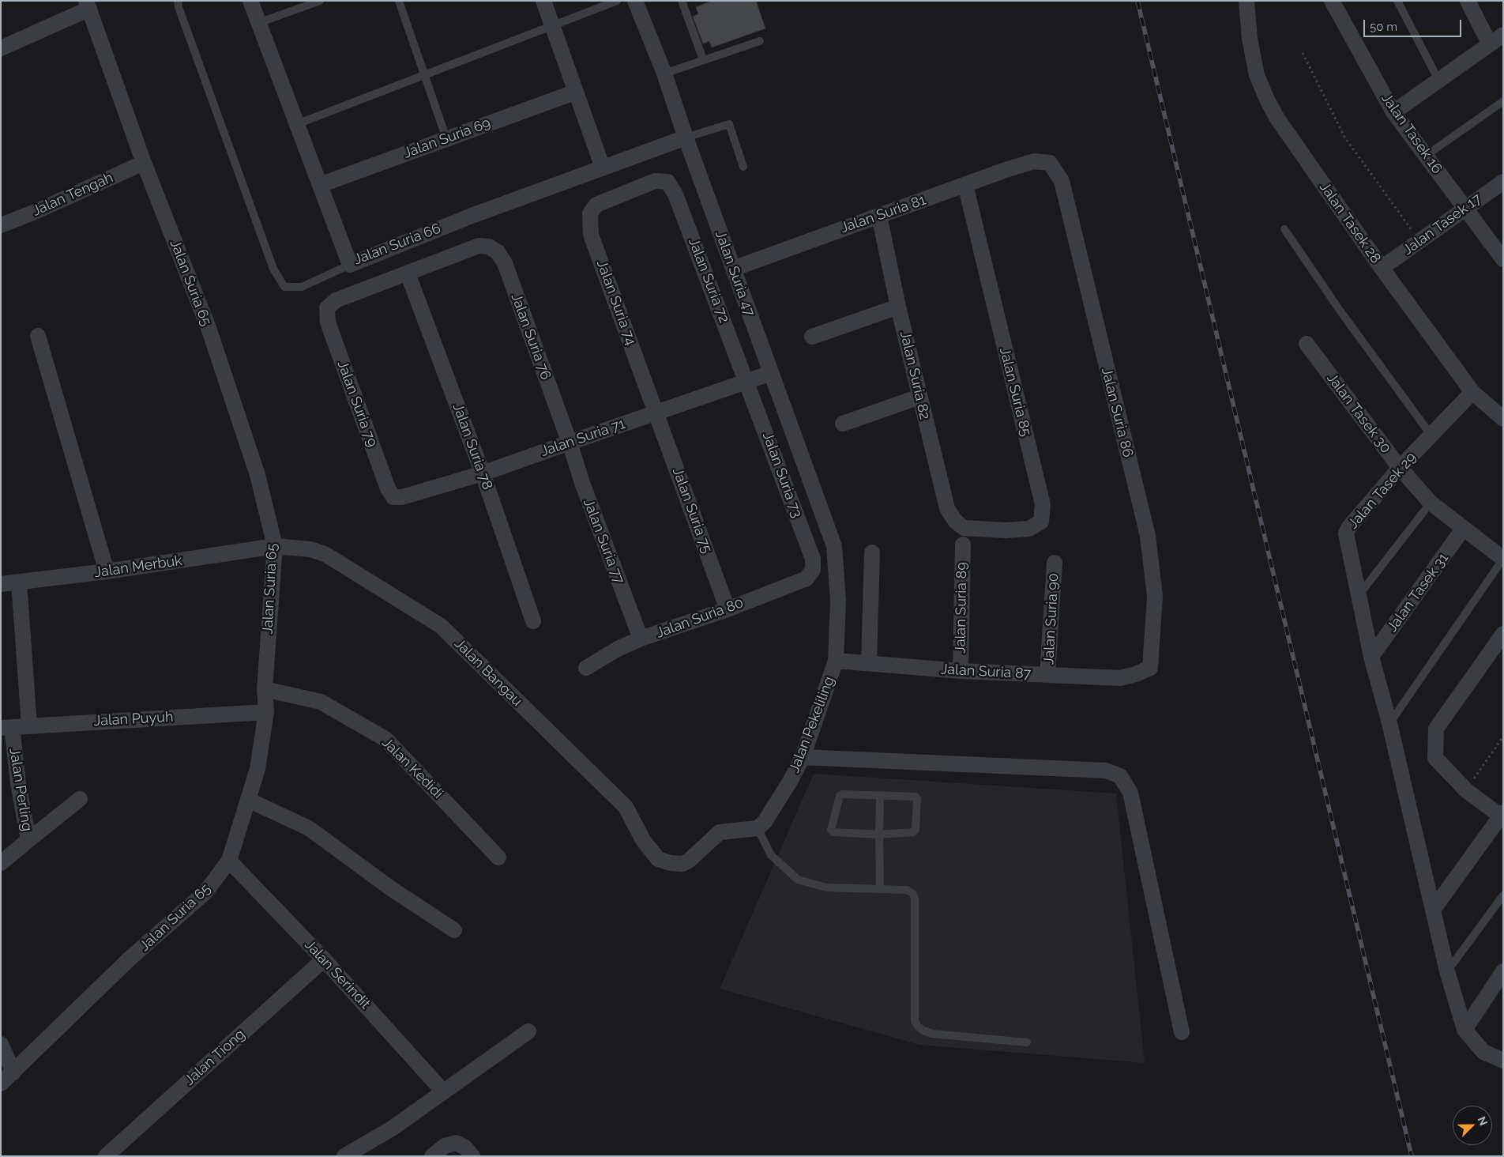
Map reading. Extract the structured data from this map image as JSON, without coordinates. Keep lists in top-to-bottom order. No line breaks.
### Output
{"streets":{"street":["Jalan Tasek 16","Jalan Suria 69","Jalan Tengah","Jalan Suria 81","Jalan Tasek 28","Jalan Tasek 17","Jalan Suria 66","Jalan Suria 47","Jalan Suria 72","Jalan Suria 65","Jalan Suria 74","Jalan Suria 76","Jalan Suria 82","Jalan Suria 85","Jalan Suria 79","Jalan Suria 86","Jalan Tasek 30","Jalan Suria 71","Jalan Suria 78","Jalan Suria 73","Jalan Tasek 29","Jalan Suria 75","Jalan Suria 77","Jalan Merbuk","Jalan Tasek 31","Jalan Suria 89","Jalan Suria 80","Jalan Suria 90","Jalan Suria 87","Jalan Bangau","Jalan Puyuh","Jalan Pekeliling","Jalan Kedidi","Jalan Perling","Jalan Serindit","Jalan Tiong"]},"crossings":[["Jalan Tasek 16","Jalan Tasek 17"],["Jalan Suria 69","Jalan Suria 66"],["Jalan Tengah","Jalan Suria 65"],["Jalan Suria 81","Jalan Suria 47"],["Jalan Suria 81","Jalan Suria 82"],["Jalan Suria 81","Jalan Suria 85"],["Jalan Suria 81","Jalan Suria 86"],["Jalan Tasek 28","Jalan Tasek 17"],["Jalan Tasek 28","Jalan Tasek 29"],["Jalan Suria 66","Jalan Suria 47"],["Jalan Suria 47","Jalan Suria 71"],["Jalan Suria 47","Jalan Pekeliling"],["Jalan Suria 72","Jalan Suria 74"],["Jalan Suria 72","Jalan Suria 71"],["Jalan Suria 72","Jalan Suria 73"],["Jalan Suria 65","Jalan Merbuk"],["Jalan Suria 65","Jalan Bangau"],["Jalan Suria 65","Jalan Puyuh"],["Jalan Suria 65","Jalan Kedidi"],["Jalan Suria 65","Jalan Serindit"],["Jalan Suria 74","Jalan Suria 71"],["Jalan Suria 74","Jalan Suria 75"],["Jalan Suria 76","Jalan Suria 79"],["Jalan Suria 76","Jalan Suria 71"],["Jalan Suria 76","Jalan Suria 78"],["Jalan Suria 76","Jalan Suria 77"],["Jalan Suria 82","Jalan Suria 85"],["Jalan Suria 79","Jalan Suria 71"],["Jalan Suria 79","Jalan Suria 78"],["Jalan Suria 86","Jalan Suria 87"],["Jalan Tasek 30","Jalan Tasek 29"],["Jalan Tasek 30","Jalan Tasek 31"],["Jalan Suria 71","Jalan Suria 78"],["Jalan Suria 71","Jalan Suria 73"],["Jalan Suria 71","Jalan Suria 75"],["Jalan Suria 71","Jalan Suria 77"],["Jalan Suria 73","Jalan Suria 80"],["Jalan Tasek 29","Jalan Tasek 31"],["Jalan Suria 75","Jalan Suria 80"],["Jalan Suria 77","Jalan Suria 80"],["Jalan Merbuk","Jalan Bangau"],["Jalan Suria 89","Jalan Suria 87"],["Jalan Suria 90","Jalan Suria 87"],["Jalan Suria 87","Jalan Pekeliling"],["Jalan Bangau","Jalan Pekeliling"],["Jalan Puyuh","Jalan Perling"],["Jalan Serindit","Jalan Tiong"]],"scale_bar":"50 m","north":"top right"}
